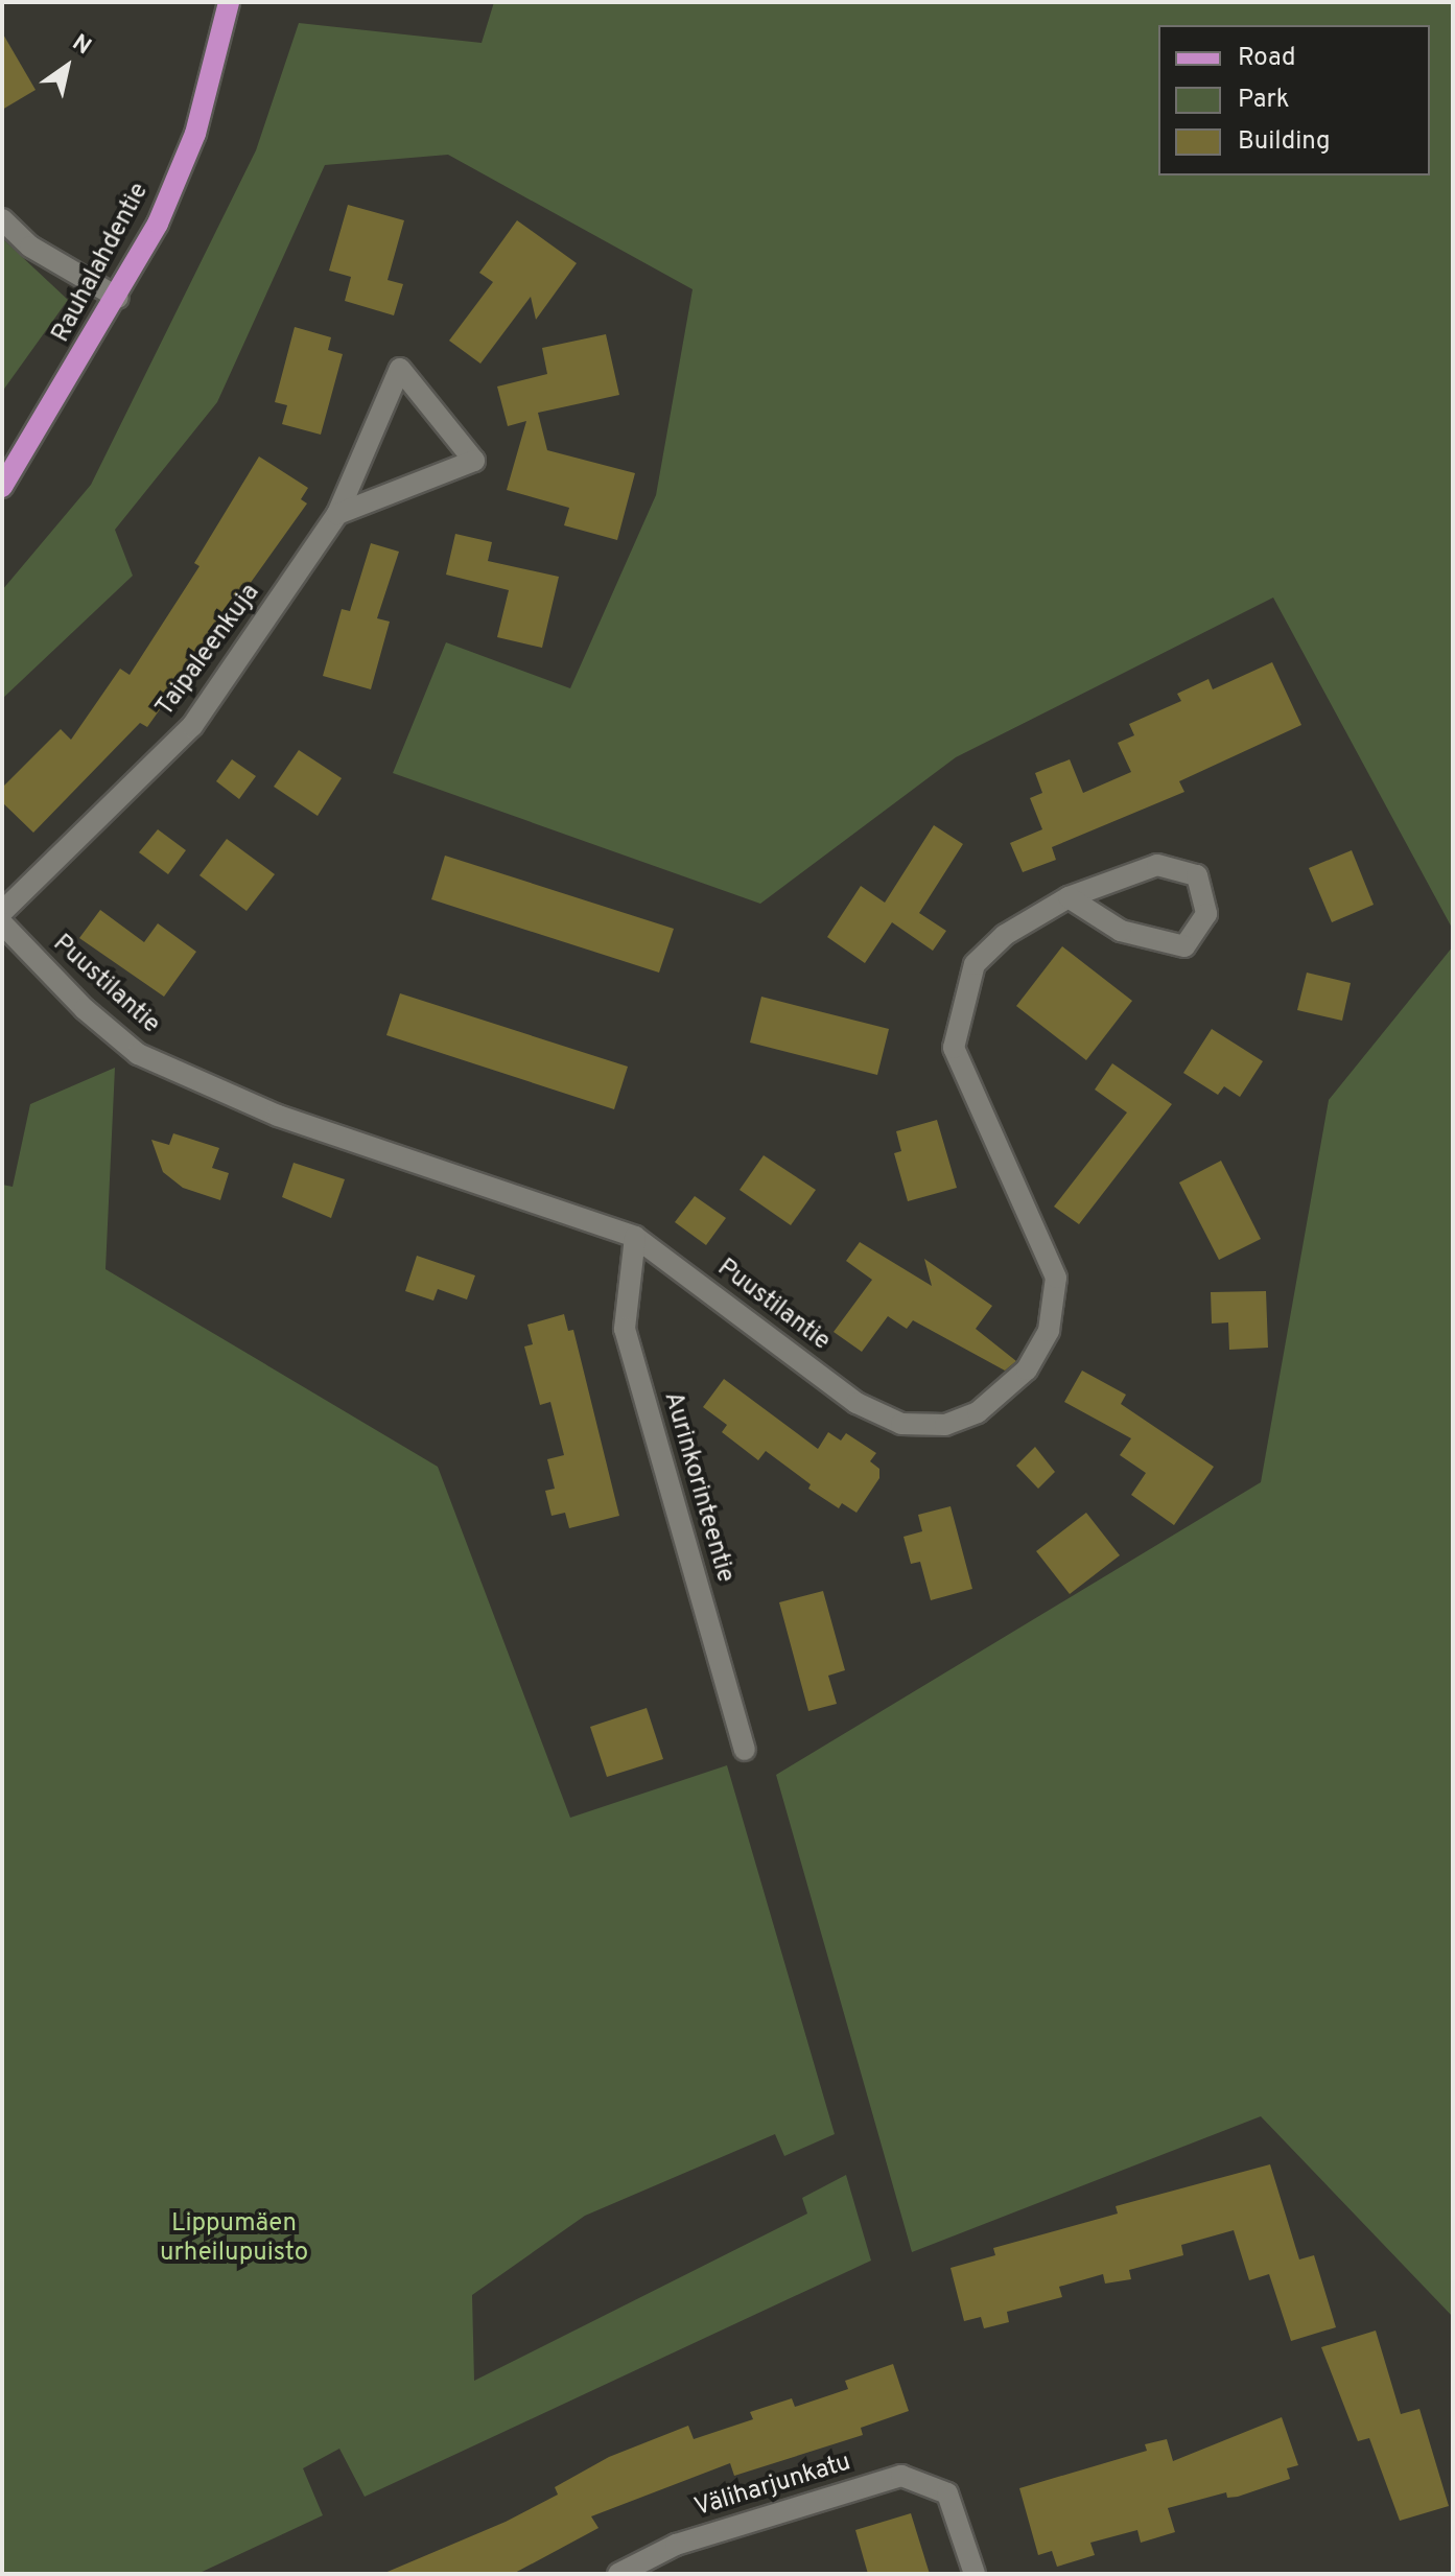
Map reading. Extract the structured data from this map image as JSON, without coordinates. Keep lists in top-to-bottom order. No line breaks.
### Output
{"streets":{"main road":["Rauhalahdentie"],"street":["Taipaleenkuja","Puustilantie","Aurinkorinteentie","Väliharjunkatu"]},"crossings":[["Puustilantie","Aurinkorinteentie"]],"parks":["Lippumäen urheilupuisto"],"legend":["Road","Park","Building"],"north":"top right"}
